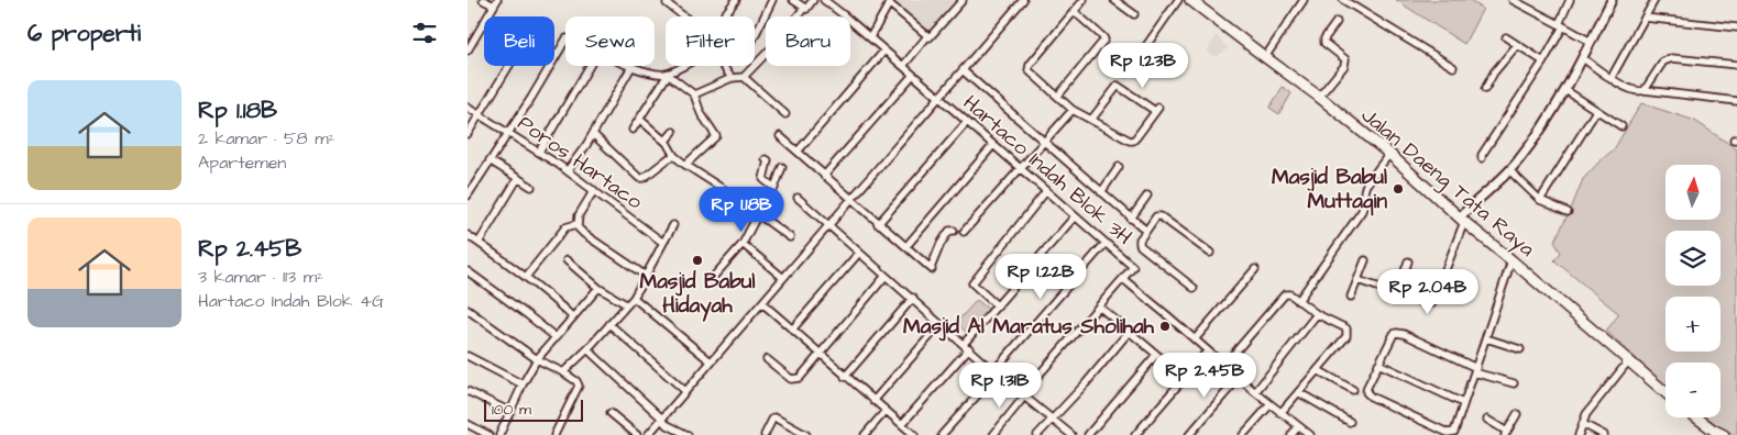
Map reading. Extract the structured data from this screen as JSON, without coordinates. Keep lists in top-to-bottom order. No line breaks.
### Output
{"streets":{"main road":["Jalan Daeng Tata Raya"],"street":["Poros Hartaco","Hartaco Indah Blok 3H"]},"places":["Masjid Babul Muttaqin","Masjid Babul Hidayah","Masjid Al Maratus Sholihah"],"scale_bar":"100 m","north":"top","page":{"heading":"6 properti","chip":["Beli","Sewa","Filter","Baru"],"price":["Rp 1.23B","Rp 1.18B","Rp 1.22B","Rp 2.04B","Rp 2.45B","Rp 1.31B"],"list":[{"name":"Rp 1.18B","note":"2 kamar · 58 m² · Apartemen"},{"name":"Rp 2.45B","note":"3 kamar · 113 m² · Hartaco Indah Blok 4G"}],"map_buttons":["+","−"],"scale":"100 m"}}
